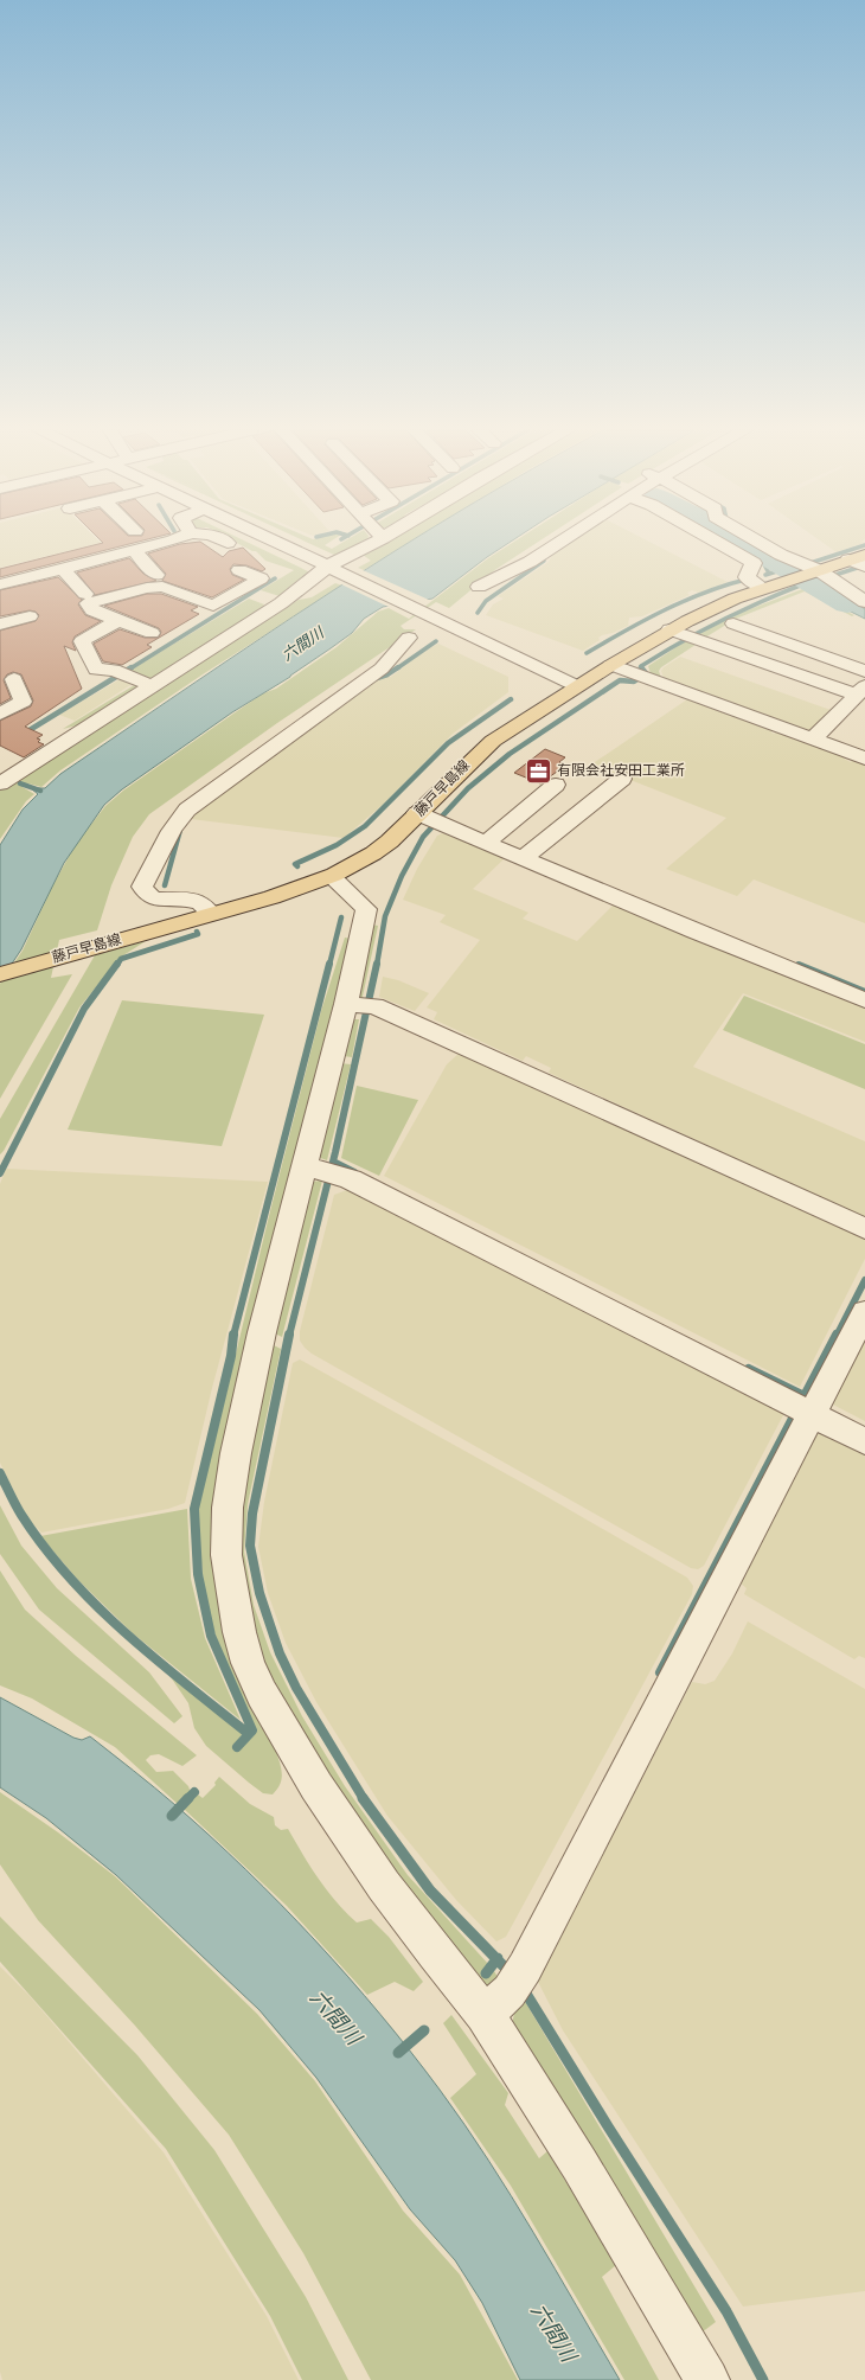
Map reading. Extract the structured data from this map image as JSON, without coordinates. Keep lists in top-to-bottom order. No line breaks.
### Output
{"streets":{"main road":["藤戸早島線"]},"water":["六間川"],"places":{"office":["有限会社安田工業所"]}}
